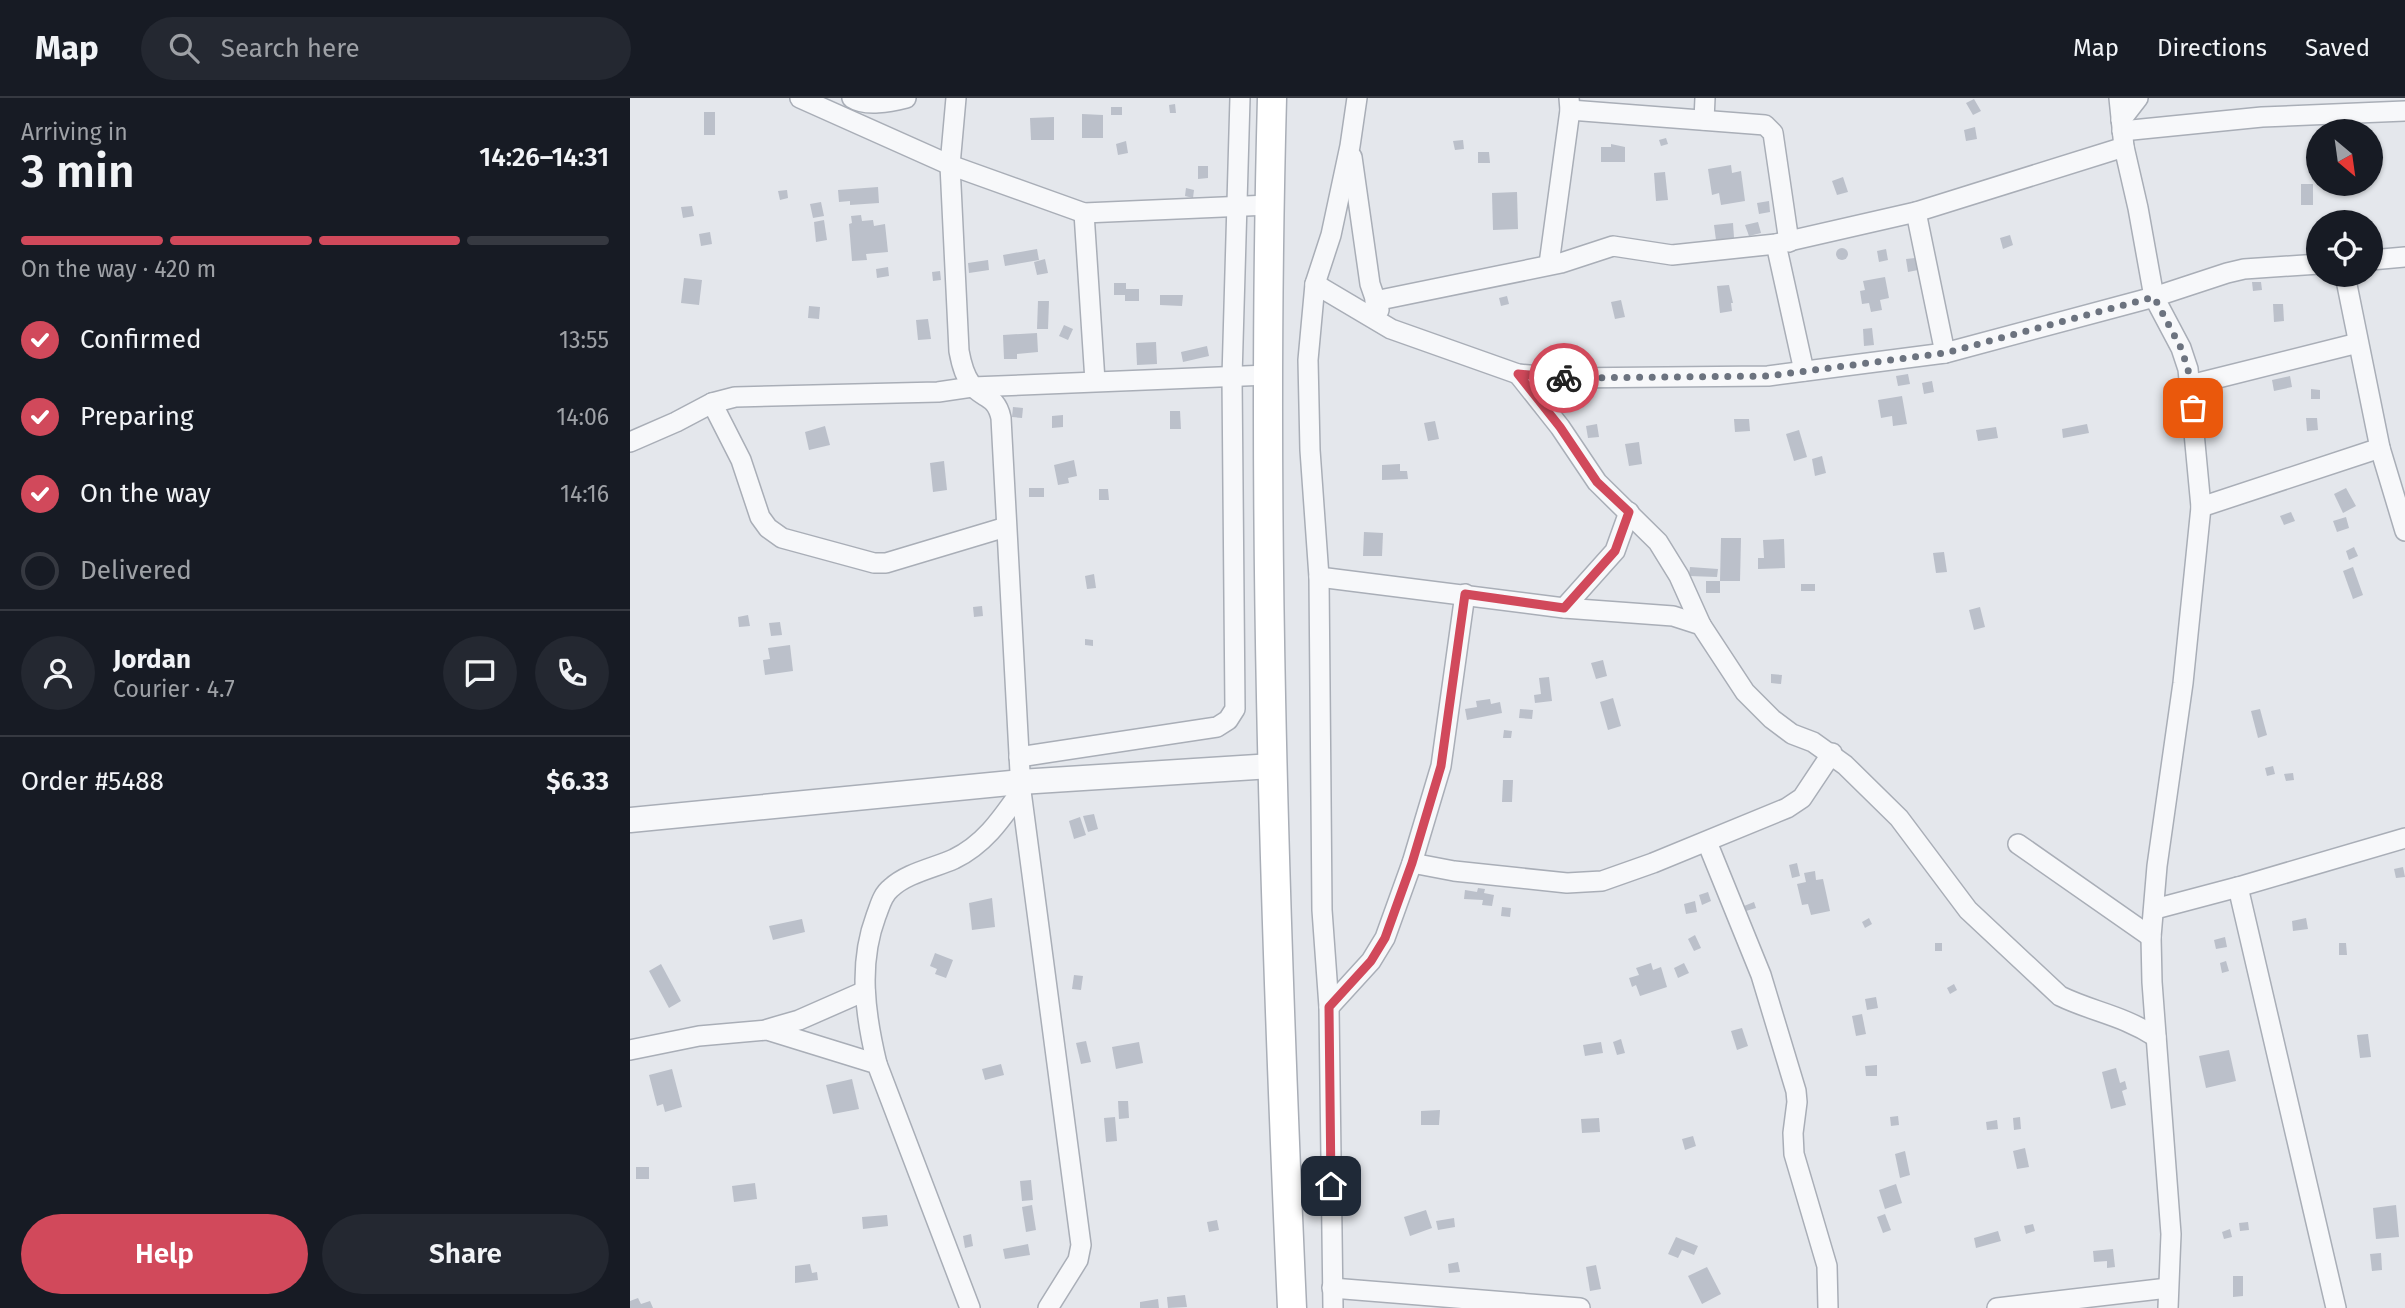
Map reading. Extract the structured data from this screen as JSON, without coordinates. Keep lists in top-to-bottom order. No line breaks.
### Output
{"north":"bottom right","page":{"header":"Map","search":"Search here","nav":["Map","Directions","Saved"],"heading":["3 min","Arriving in","14:26–14:31"],"panel":["Jordan","Courier · 4.7","Order #5488","$6.33"],"bar":"On the way · 420 m","list":[["Confirmed","13:55"],["Preparing","14:06"],["On the way","14:16"],"Delivered"],"buttons":["Help","Share"]}}
